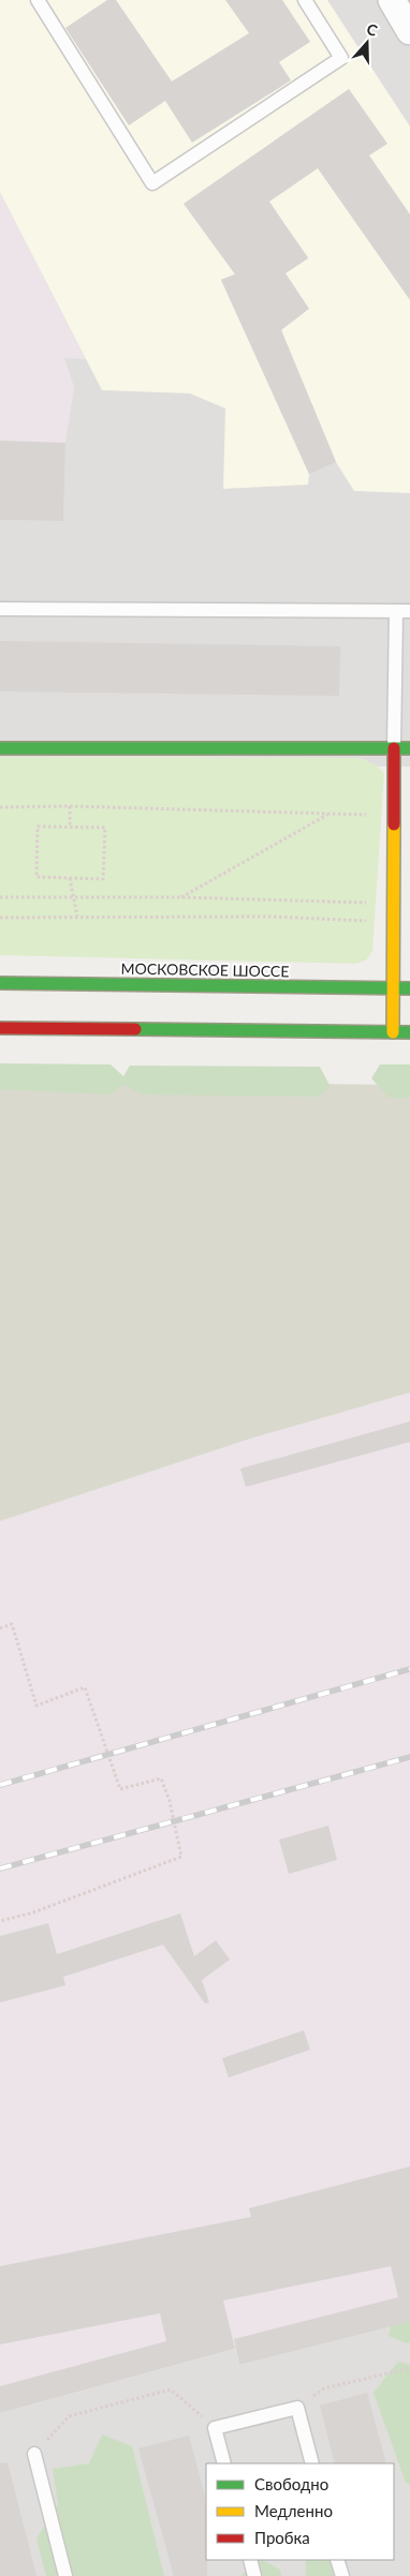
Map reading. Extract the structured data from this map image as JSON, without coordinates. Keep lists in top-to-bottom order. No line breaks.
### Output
{"streets":{"main road":["МОСКОВСКОЕ ШОССЕ"]},"legend":["Свободно","Медленно","Пробка"],"north":"top"}
